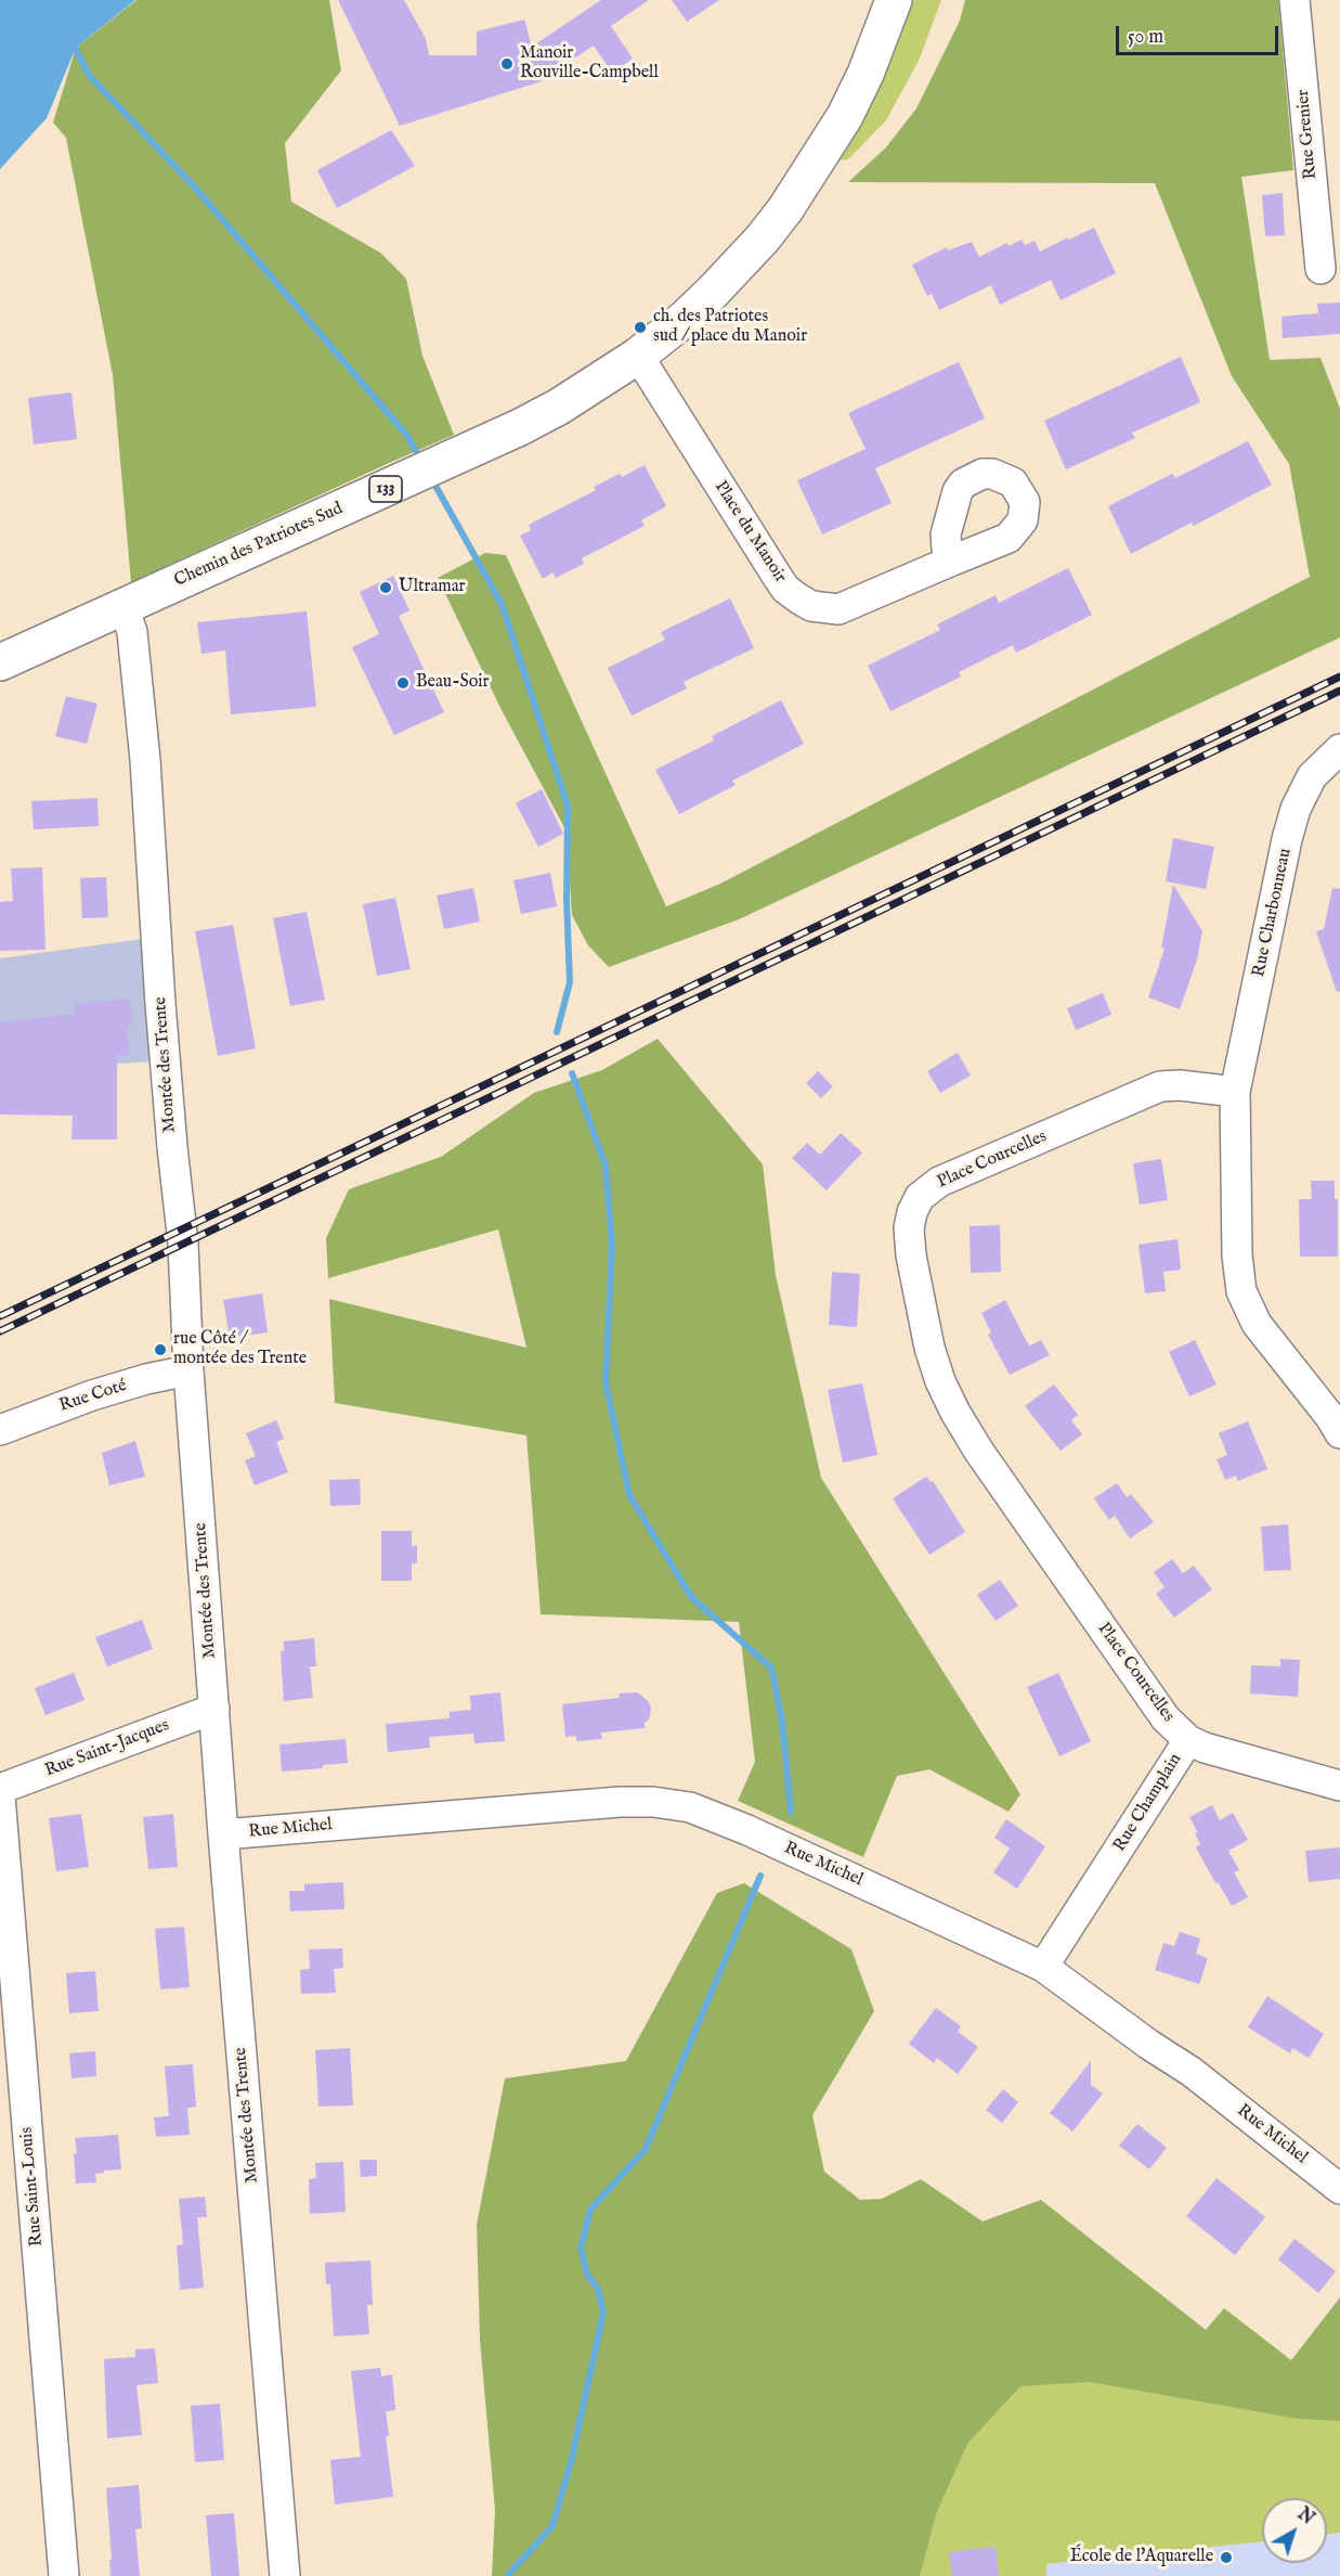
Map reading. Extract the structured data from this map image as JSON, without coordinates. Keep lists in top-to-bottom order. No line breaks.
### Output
{"streets":{"main road":["133","Chemin des Patriotes Sud"],"street":["Rue Grenier","Place du Manoir","Rue Charbonneau","Montée des Trente","Place Courcelles","Rue Coté","Rue Saint-Jacques","Rue Champlain","Rue Michel","Rue Saint-Louis"]},"crossings":[["Place du Manoir","Chemin des Patriotes Sud"],["Chemin des Patriotes Sud","Montée des Trente"],["Rue Charbonneau","Place Courcelles"],["Montée des Trente","Rue Coté"],["Montée des Trente","Rue Saint-Jacques"],["Montée des Trente","Rue Michel"],["Place Courcelles","Rue Champlain"],["Rue Champlain","Rue Michel"]],"places":["Manoir Rouville-Campbell","ch. des Patriotes sud / place du Manoir","Ultramar","Beau-Soir","rue Côté / montée des Trente","École de l'Aquarelle"],"scale_bar":"50 m","north":"top right"}
